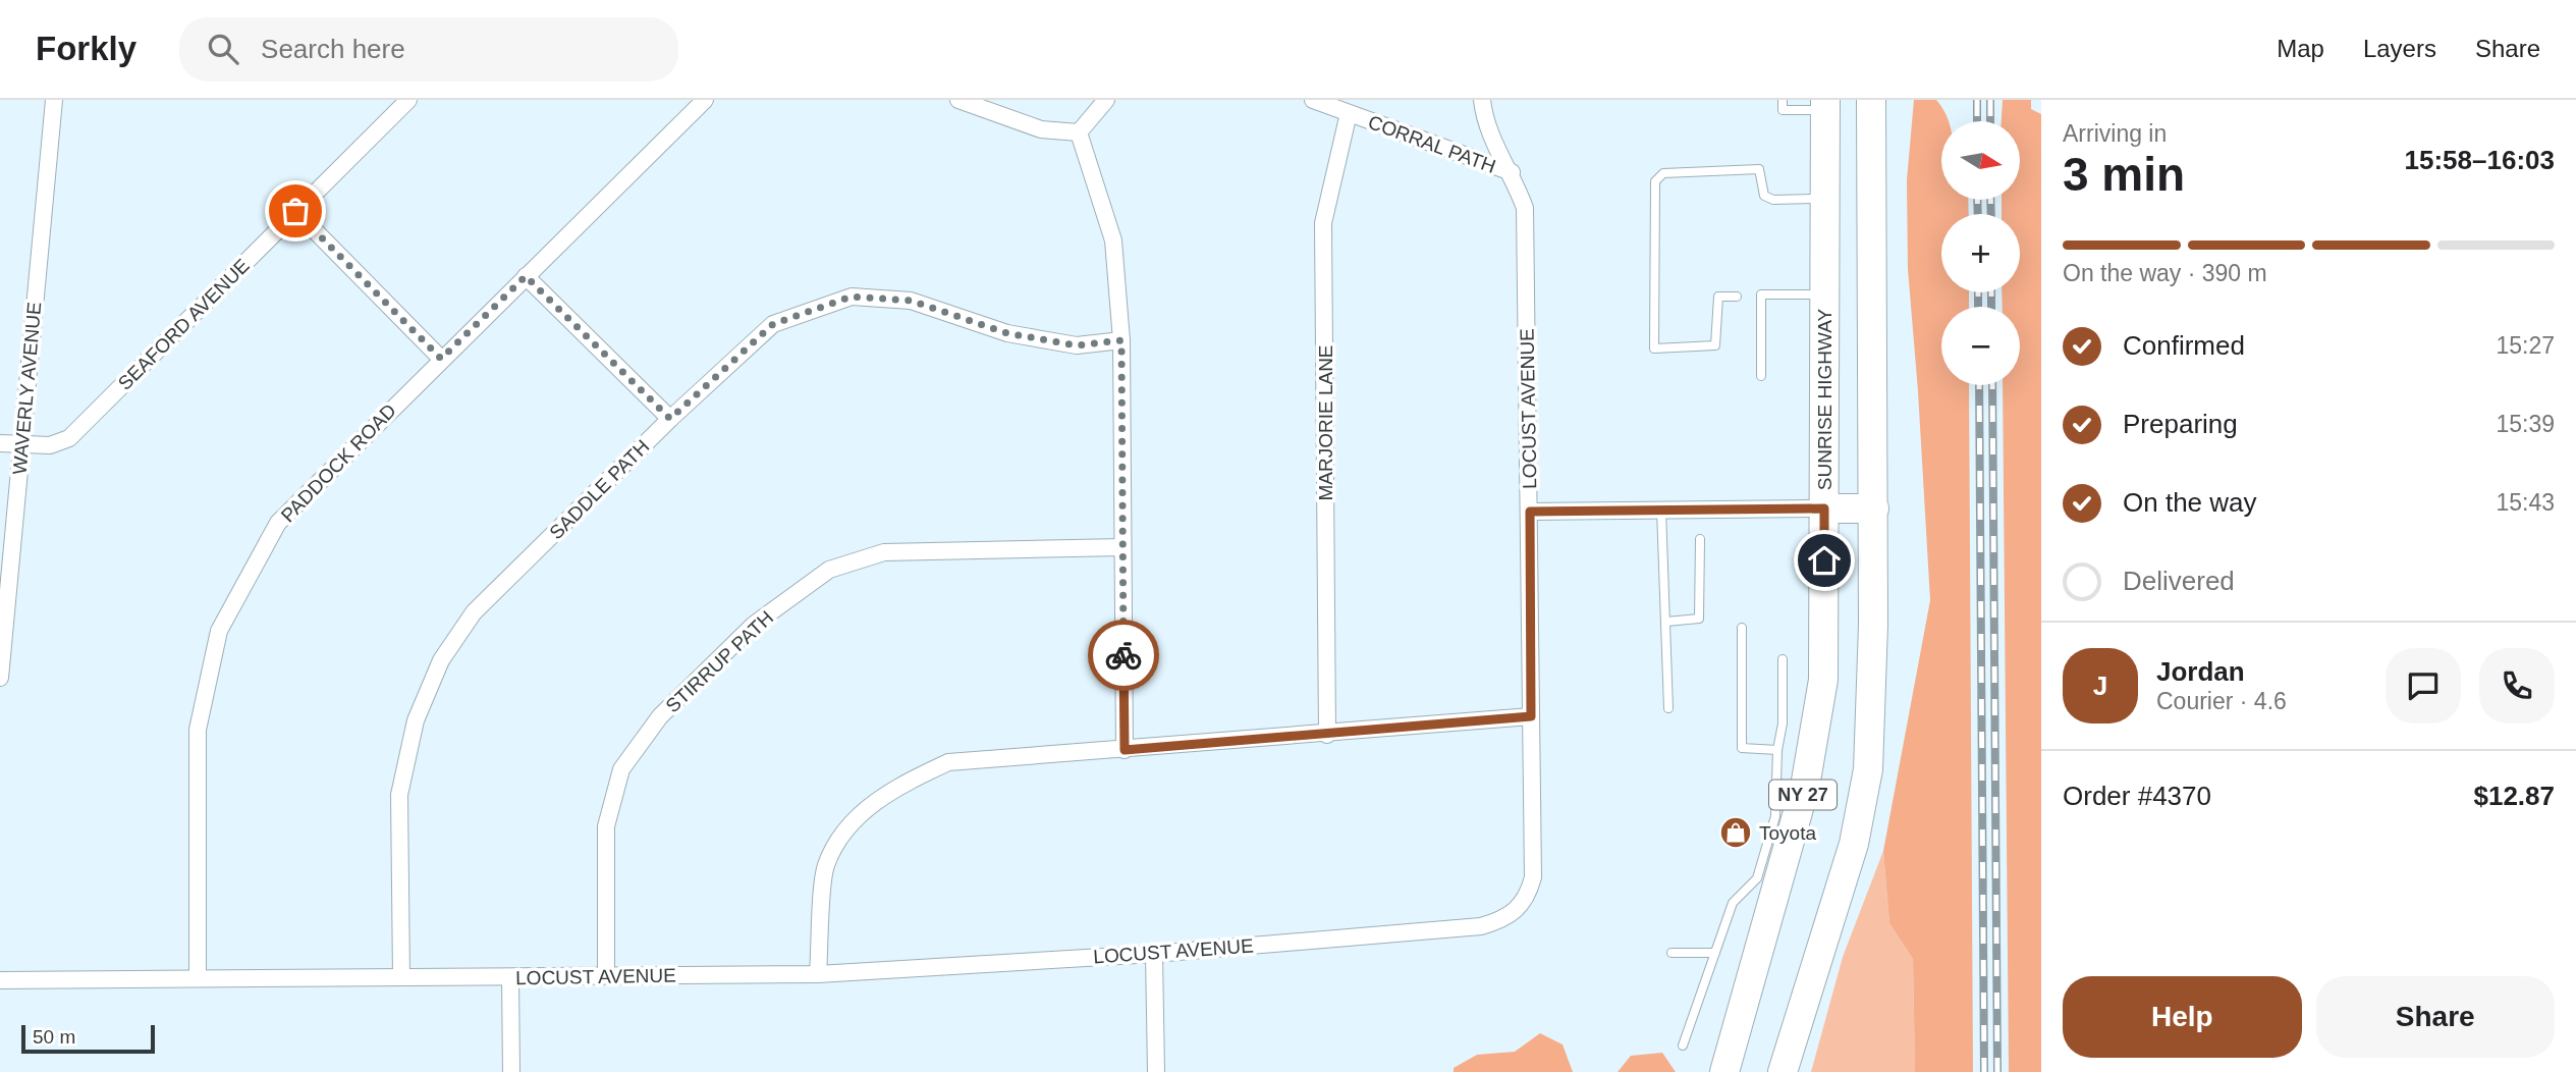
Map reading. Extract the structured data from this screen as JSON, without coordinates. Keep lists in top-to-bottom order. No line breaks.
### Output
{"streets":{"highway":["SUNRISE HIGHWAY","NY 27"],"street":["CORRAL PATH","SEAFORD AVENUE","WAVERLY AVENUE","LOCUST AVENUE","MARJORIE LANE","PADDOCK ROAD","SADDLE PATH","STIRRUP PATH"]},"crossings":[["CORRAL PATH","LOCUST AVENUE"],["CORRAL PATH","MARJORIE LANE"],["SEAFORD AVENUE","WAVERLY AVENUE"],["LOCUST AVENUE","PADDOCK ROAD"],["LOCUST AVENUE","SADDLE PATH"],["LOCUST AVENUE","STIRRUP PATH"]],"places":{"shop":["Toyota"]},"scale_bar":"50 m","north":"right","page":{"header":"Forkly","search":"Search here","nav":["Map","Layers","Share"],"heading":["3 min","Arriving in","15:58–16:03"],"panel":["Jordan","Courier · 4.6","Order #4370","$12.87"],"map_buttons":["+","−"],"bar":"On the way · 390 m","list":[["Confirmed","15:27"],["Preparing","15:39"],["On the way","15:43"],"Delivered"],"round":"J","buttons":["Help","Share"],"scale":"50 m"}}
